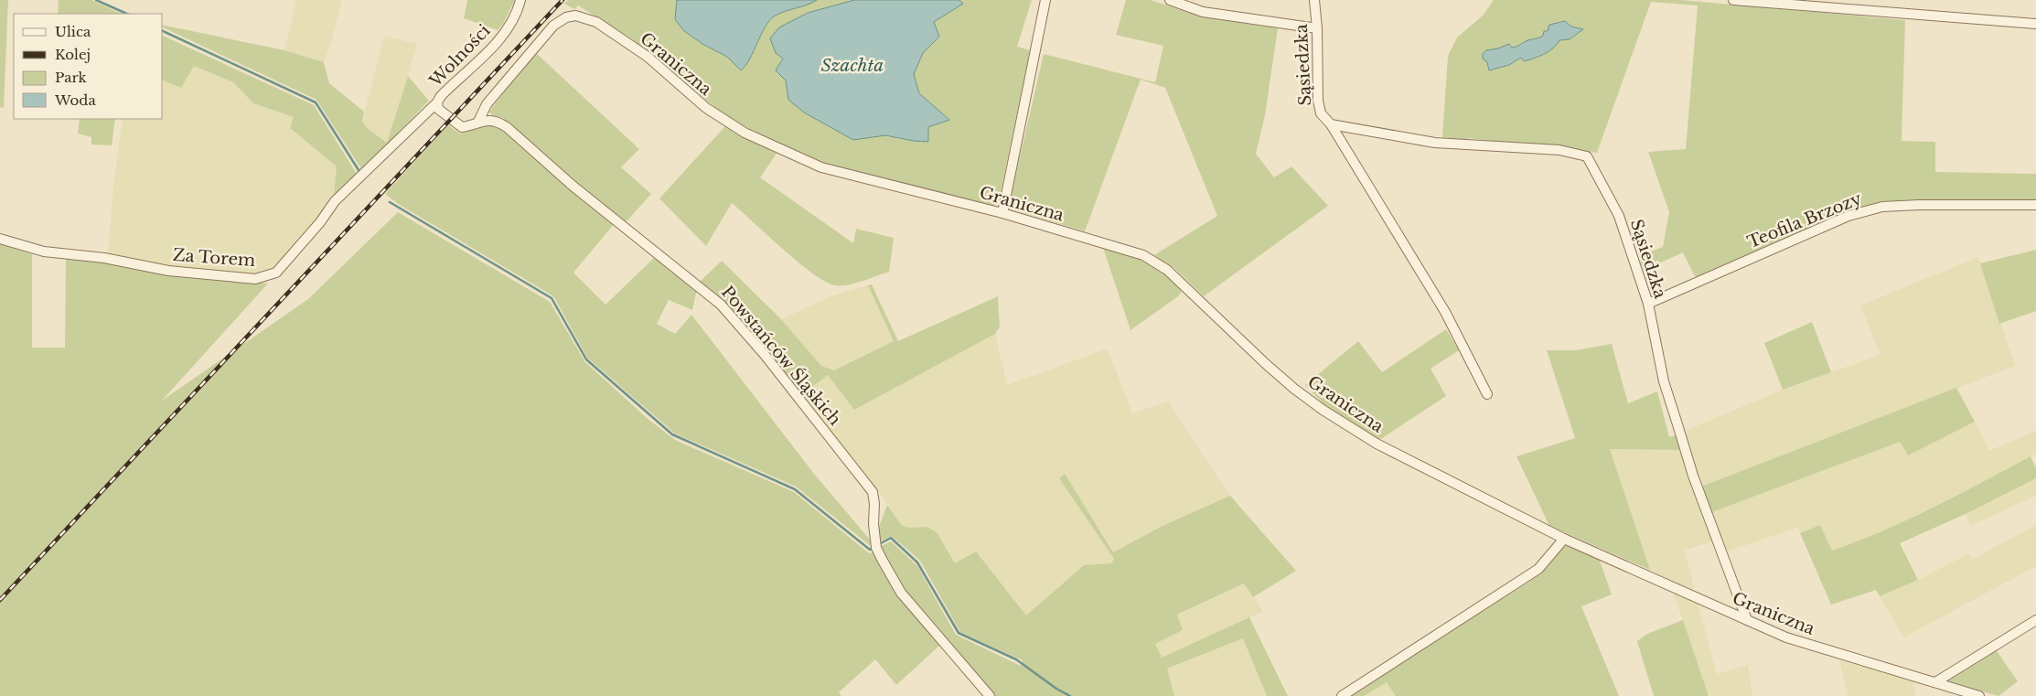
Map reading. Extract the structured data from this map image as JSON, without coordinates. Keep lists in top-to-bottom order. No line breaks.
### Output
{"streets":{"street":["Wolności","Graniczna","Sąsiedzka","Teofila Brzozy","Za Torem","Powstańców Śląskich"]},"crossings":[["Wolności","Za Torem"],["Wolności","Powstańców Śląskich"],["Graniczna","Sąsiedzka"],["Graniczna","Powstańców Śląskich"],["Sąsiedzka","Teofila Brzozy"],["Za Torem","Powstańców Śląskich"]],"water":["Szachta"],"legend":["Ulica","Kolej","Park","Woda"]}
